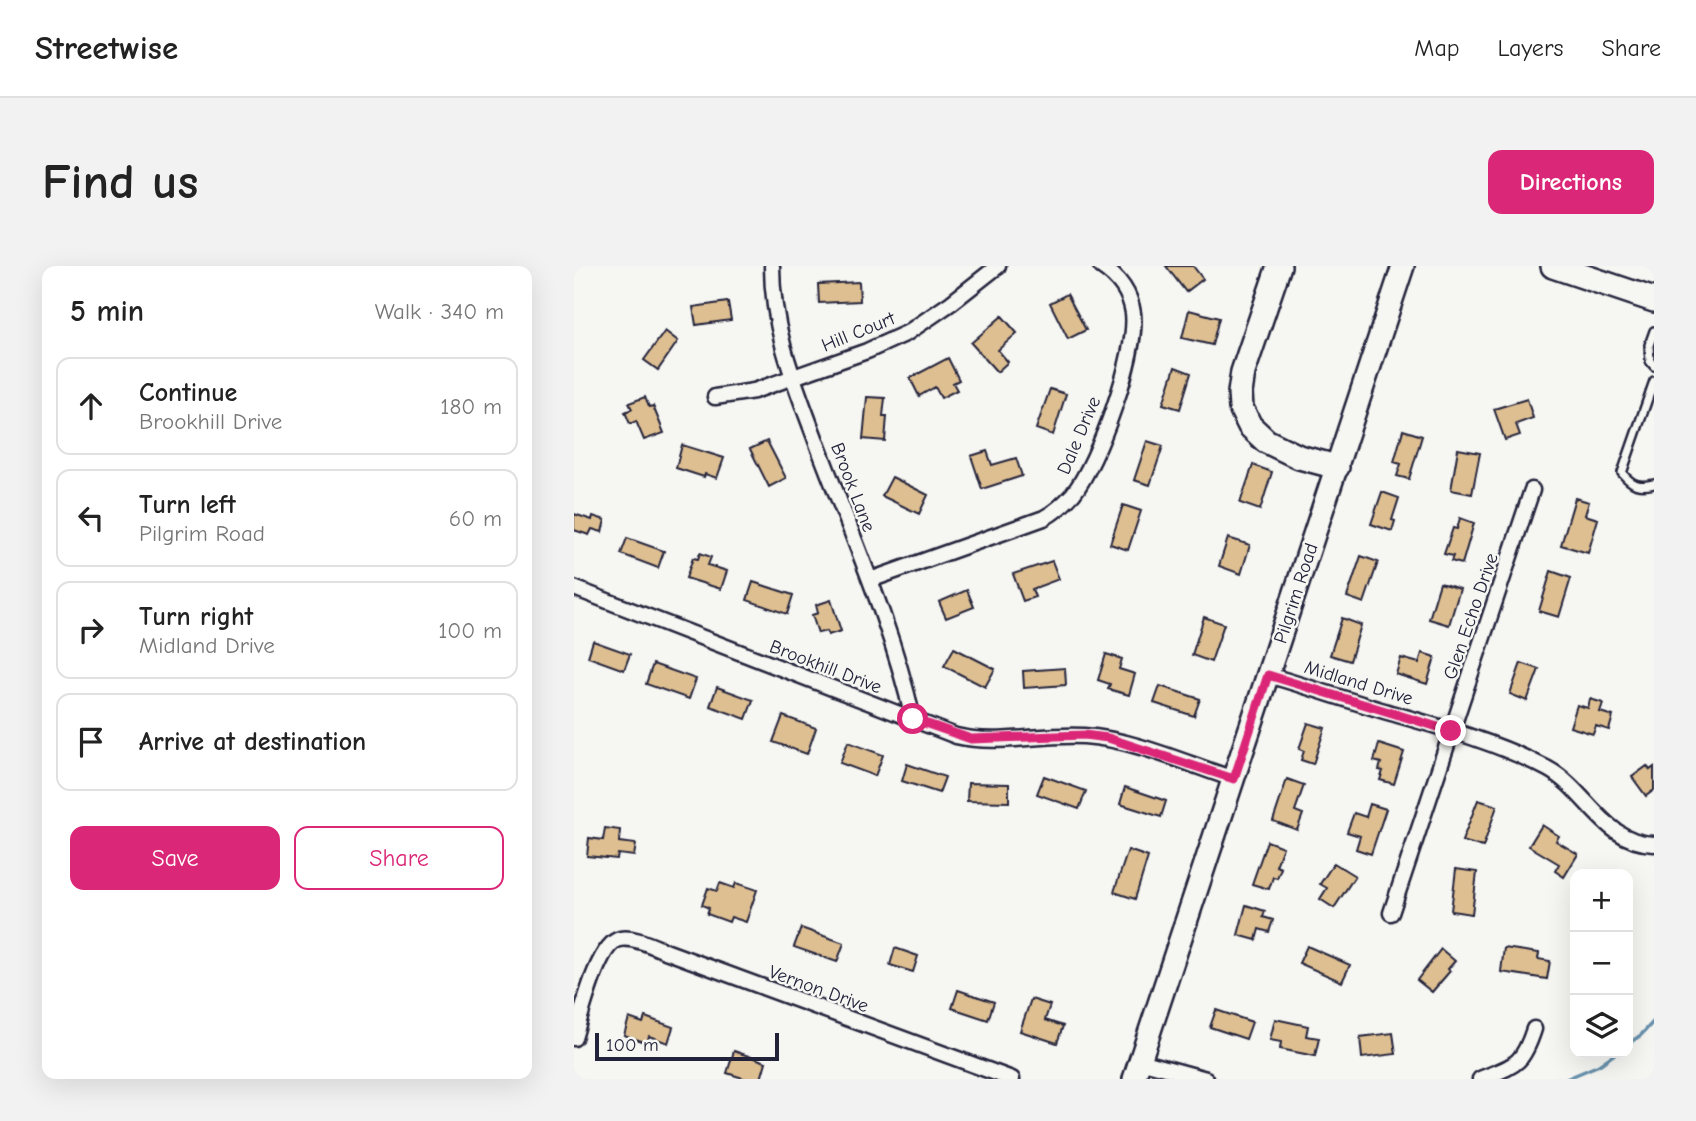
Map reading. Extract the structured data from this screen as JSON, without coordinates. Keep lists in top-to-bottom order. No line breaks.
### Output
{"streets":{"main road":["Pilgrim Road"],"street":["Hill Court","Dale Drive","Brook Lane","Glen Echo Drive","Brookhill Drive","Midland Drive","Vernon Drive"]},"crossings":[["Hill Court","Brook Lane"],["Dale Drive","Brook Lane"],["Brook Lane","Brookhill Drive"],["Pilgrim Road","Brookhill Drive"],["Pilgrim Road","Midland Drive"],["Glen Echo Drive","Midland Drive"]],"scale_bar":"100 m","page":{"header":"Streetwise","nav":["Map","Layers","Share"],"buttons":["Directions",["Save","Share"]],"title":"Find us","heading":["5 min","Walk · 340 m"],"list":[["Continue","Brookhill Drive","180 m"],["Turn left","Pilgrim Road","60 m"],["Turn right","Midland Drive","100 m"],"Arrive at destination"],"map_buttons":["+","−"],"scale":"100 m"}}
